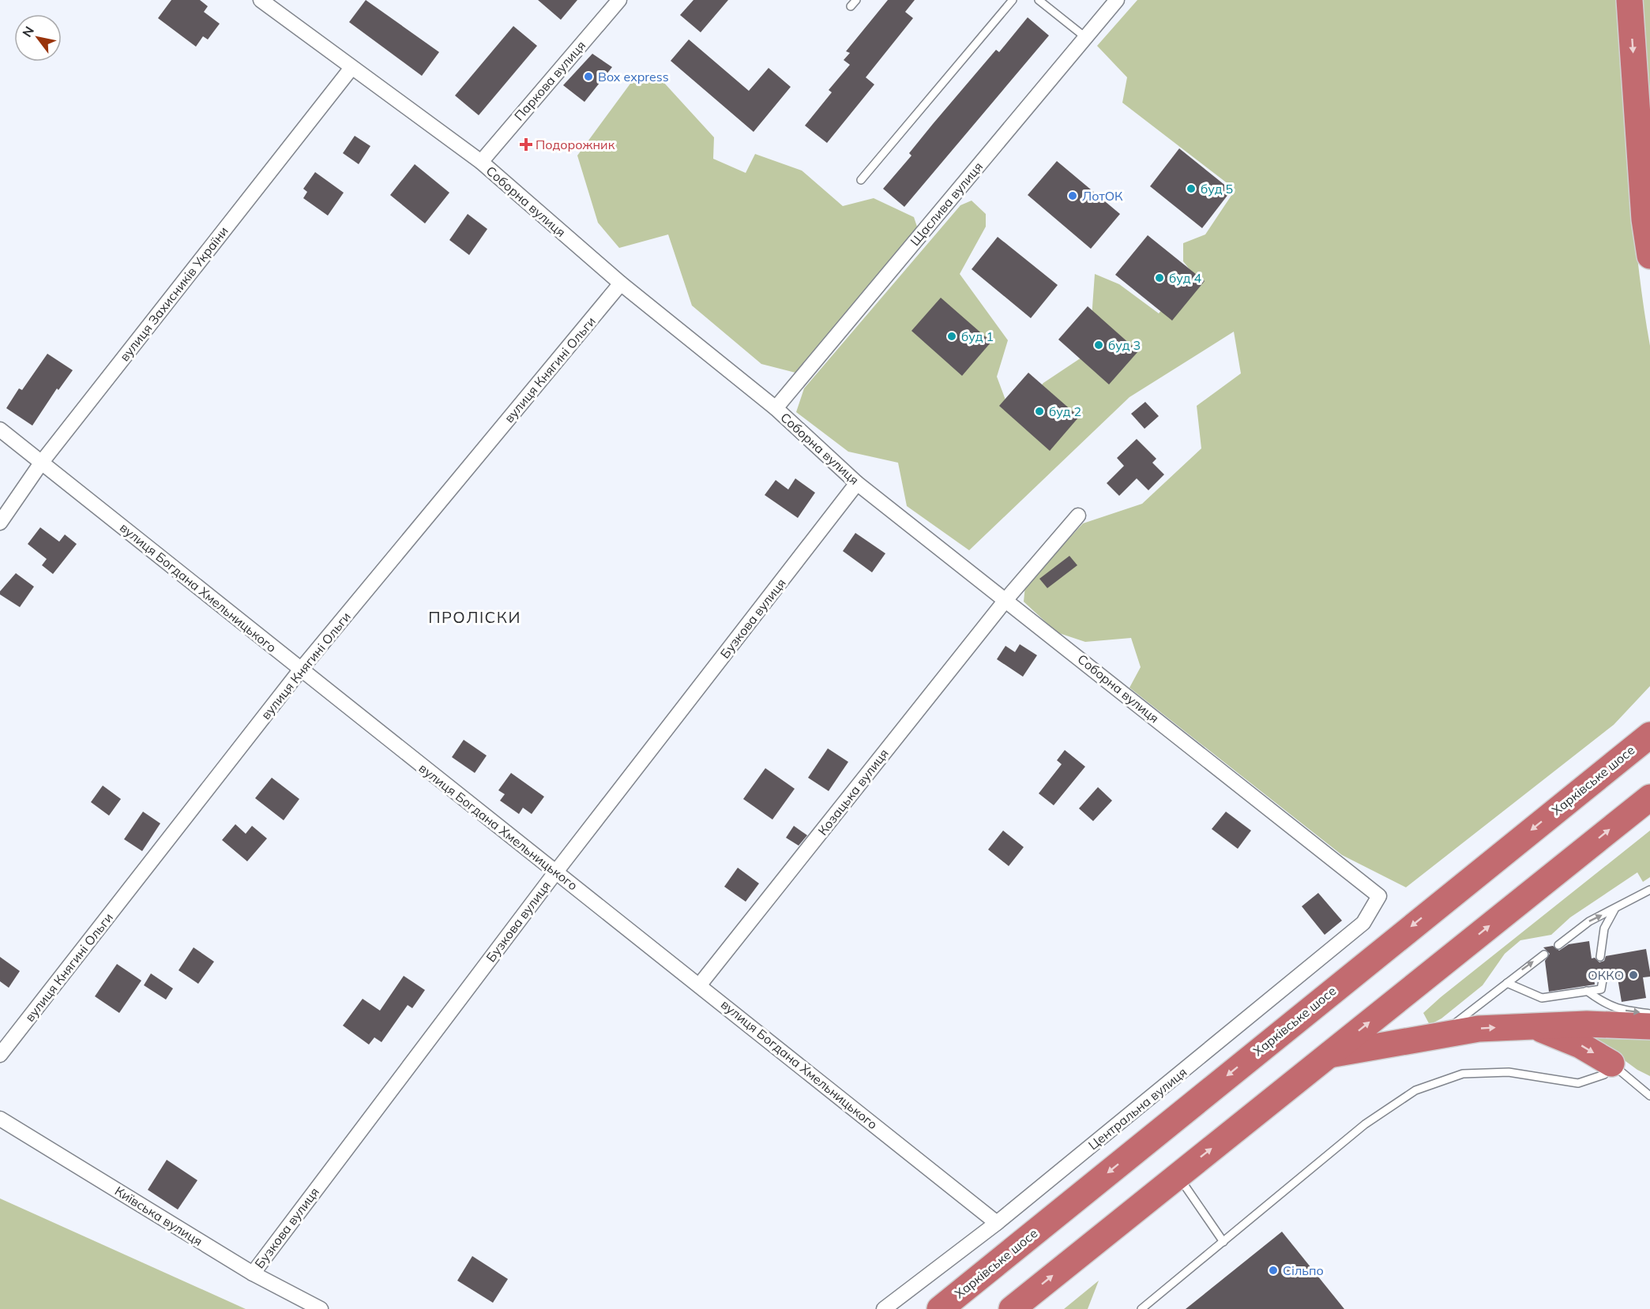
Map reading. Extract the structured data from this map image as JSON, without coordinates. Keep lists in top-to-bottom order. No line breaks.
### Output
{"streets":{"highway":["Харківське шосе"],"street":["Паркова вулиця","Соборна вулиця","Щаслива вулиця","вулиця Захисників України","вулиця Княгині Ольги","вулиця Богдана Хмельницького","Бузкова вулиця","Козацька вулиця","Центральна вулиця","Київська вулиця"]},"crossings":[["Паркова вулиця","Соборна вулиця"],["Соборна вулиця","Щаслива вулиця"],["Соборна вулиця","вулиця Захисників України"],["Соборна вулиця","вулиця Княгині Ольги"],["Соборна вулиця","Бузкова вулиця"],["Соборна вулиця","Козацька вулиця"],["Соборна вулиця","Центральна вулиця"],["вулиця Захисників України","вулиця Богдана Хмельницького"],["вулиця Княгині Ольги","вулиця Богдана Хмельницького"],["вулиця Богдана Хмельницького","Бузкова вулиця"],["вулиця Богдана Хмельницького","Козацька вулиця"],["вулиця Богдана Хмельницького","Центральна вулиця"],["Бузкова вулиця","Київська вулиця"]],"districts":["ПРОЛІСКИ"],"places":{"other":["Box express","буд 5","ЛотОК","буд 4","буд 1","буд 3","буд 2","ОККО","Сільпо"],"health":["Подорожник"]},"north":"top left"}
